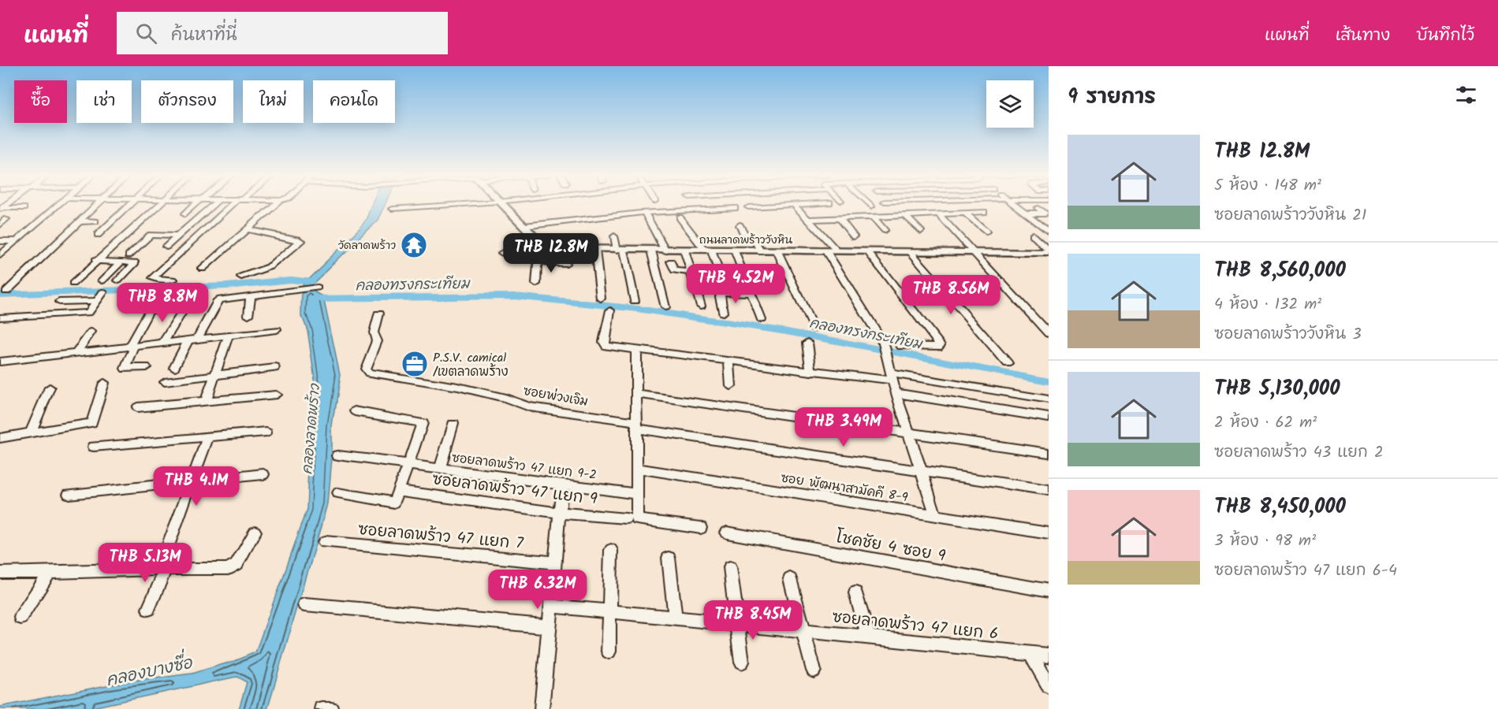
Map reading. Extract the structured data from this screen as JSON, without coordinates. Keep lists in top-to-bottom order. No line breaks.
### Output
{"streets":{"main road":["ถนนลาดพร้าววังหิน"],"street":["ซอยพ่วงเจิม","ซอยลาดพร้าว 47 แยก 9-2","ซอย พัฒนาสามัคคี 8-9","ซอยลาดพร้าว 47 แยก 9","ซอยลาดพร้าว 47 แยก 7","โชคชัย 4 ซอย 9","ซอยลาดพร้าว 47 แยก 6"]},"water":["คลองทรงกระเทียม","คลองลาดพร้าว","คลองบางซื่อ"],"places":{"temple":["วัดลาดพร้าว"],"office":["P.S.V. camical /เขตลาดพร้าง"]},"page":{"header":"แผนที่","search":"ค้นหาที่นี่","nav":["แผนที่","เส้นทาง","บันทึกไว้"],"heading":"9 รายการ","chip":["ซื้อ","เช่า","ตัวกรอง","ใหม่","คอนโด"],"list":[{"name":"THB 12.8M","note":"5 ห้อง · 148 m² · ซอยลาดพร้าววังหิน 21"},{"name":"THB 8,560,000","note":"4 ห้อง · 132 m² · ซอยลาดพร้าววังหิน 3"},{"name":"THB 5,130,000","note":"2 ห้อง · 62 m² · ซอยลาดพร้าว 43 แยก 2"},{"name":"THB 8,450,000","note":"3 ห้อง · 98 m² · ซอยลาดพร้าว 47 แยก 6-4"}],"price":["THB 12.8M","THB 4.52M","THB 8.56M","THB 8.8M","THB 3.49M","THB 4.1M","THB 5.13M","THB 6.32M","THB 8.45M"]}}
